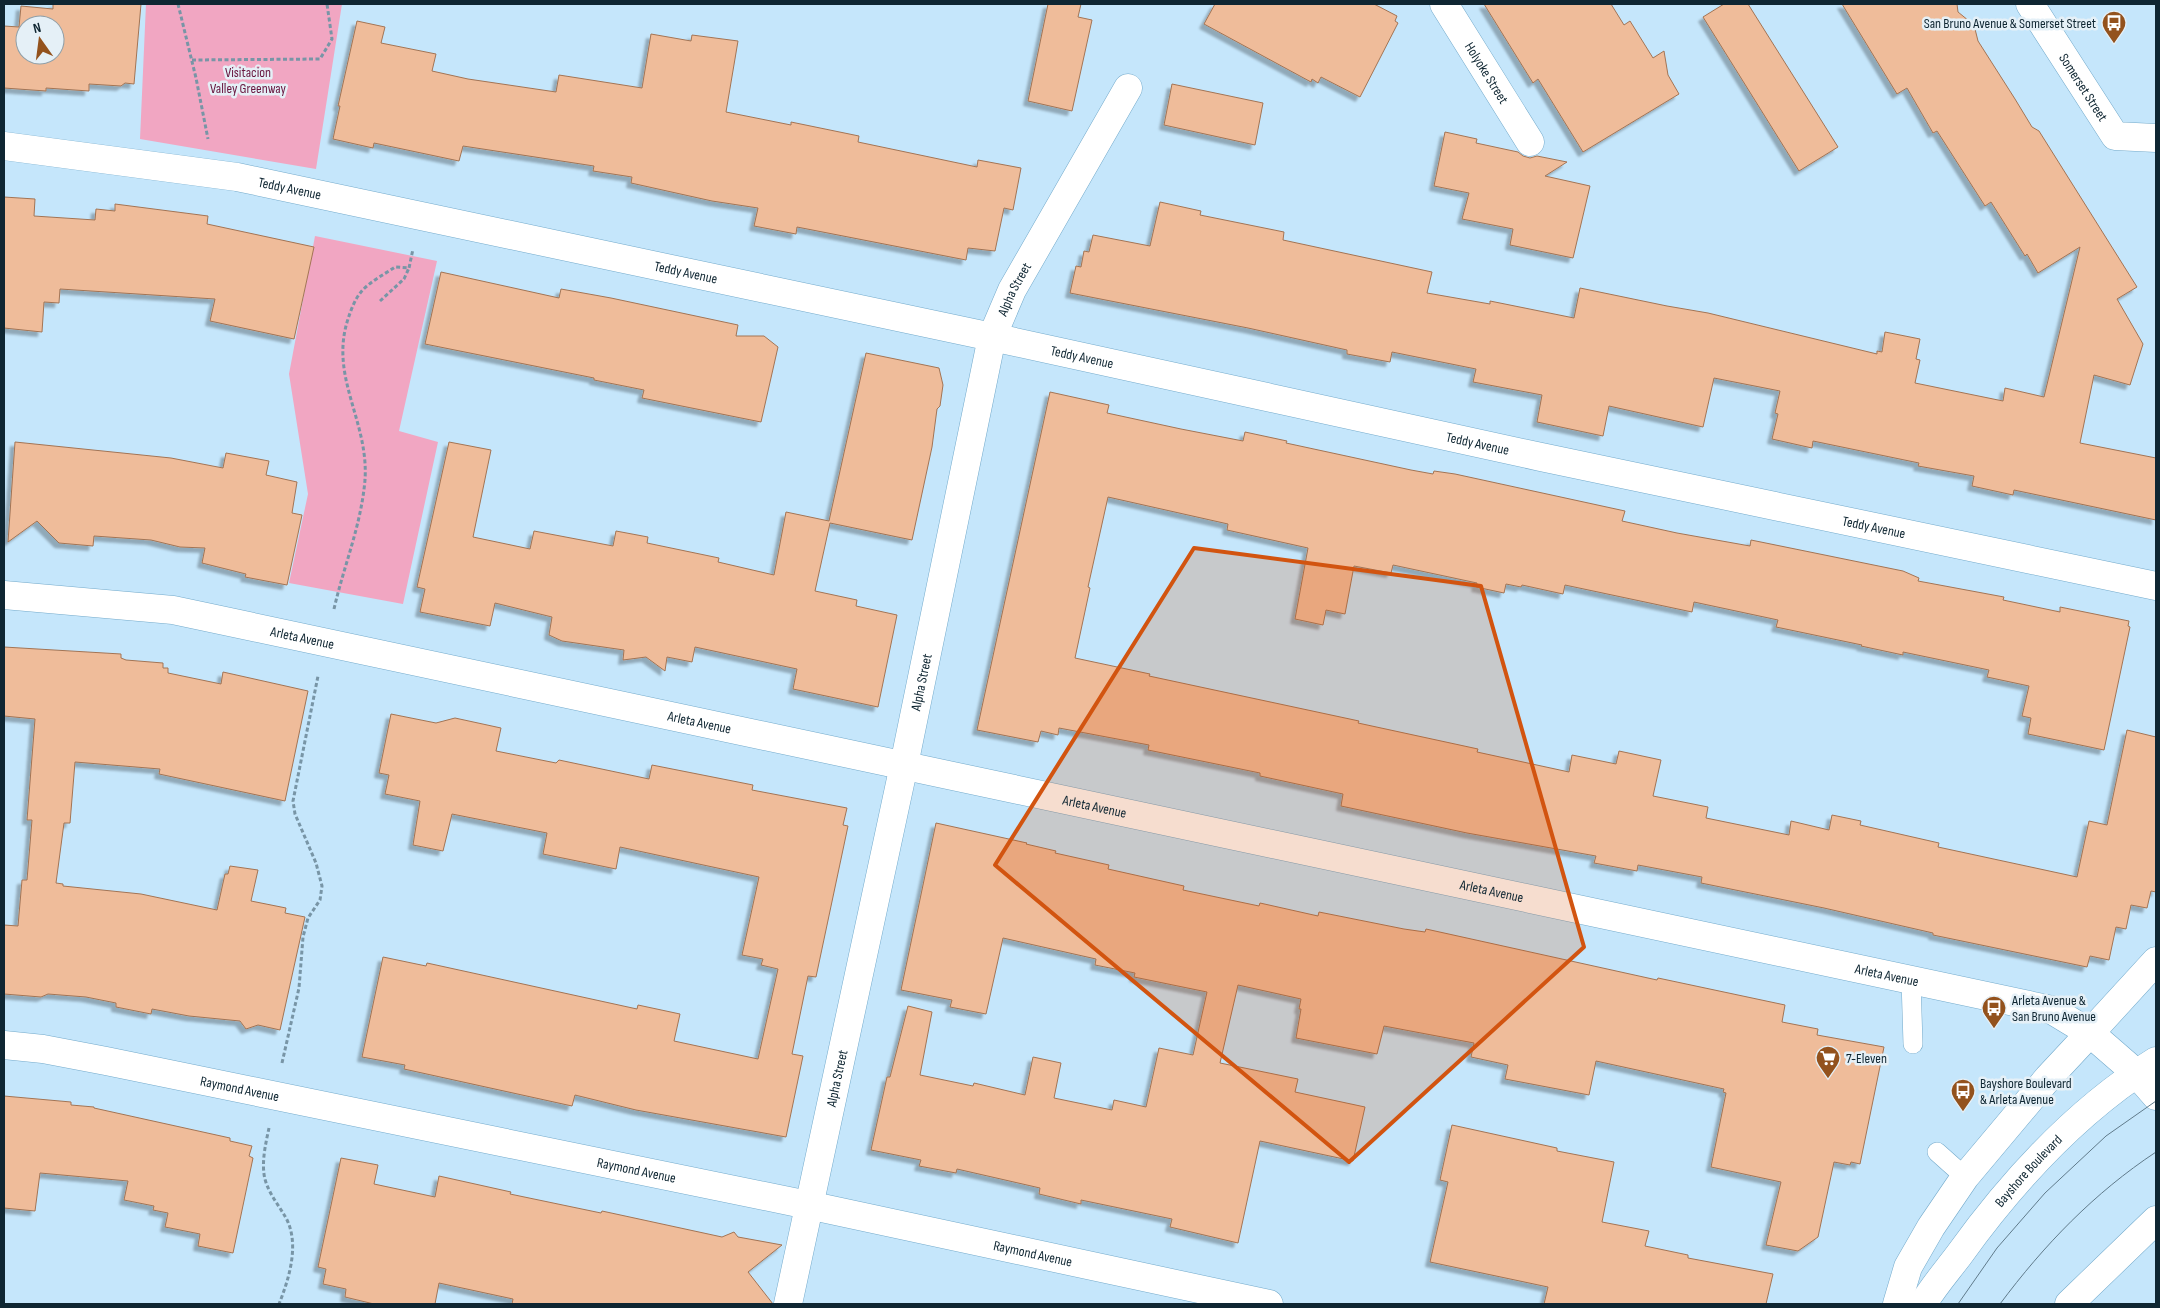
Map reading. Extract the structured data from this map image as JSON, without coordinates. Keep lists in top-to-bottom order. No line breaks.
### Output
{"streets":{"street":["Holyoke Street","Somerset Street","Teddy Avenue","Alpha Street","Arleta Avenue","Raymond Avenue","Bayshore Boulevard"]},"crossings":[["Teddy Avenue","Alpha Street"],["Alpha Street","Arleta Avenue"],["Alpha Street","Raymond Avenue"],["Arleta Avenue","Bayshore Boulevard"]],"parks":["Visitacion Valley Greenway"],"places":{"bus stop":["San Bruno Avenue & Somerset Street","Arleta Avenue & San Bruno Avenue","Bayshore Boulevard & Arleta Avenue"],"supermarket":["7-Eleven"]},"north":"top"}
